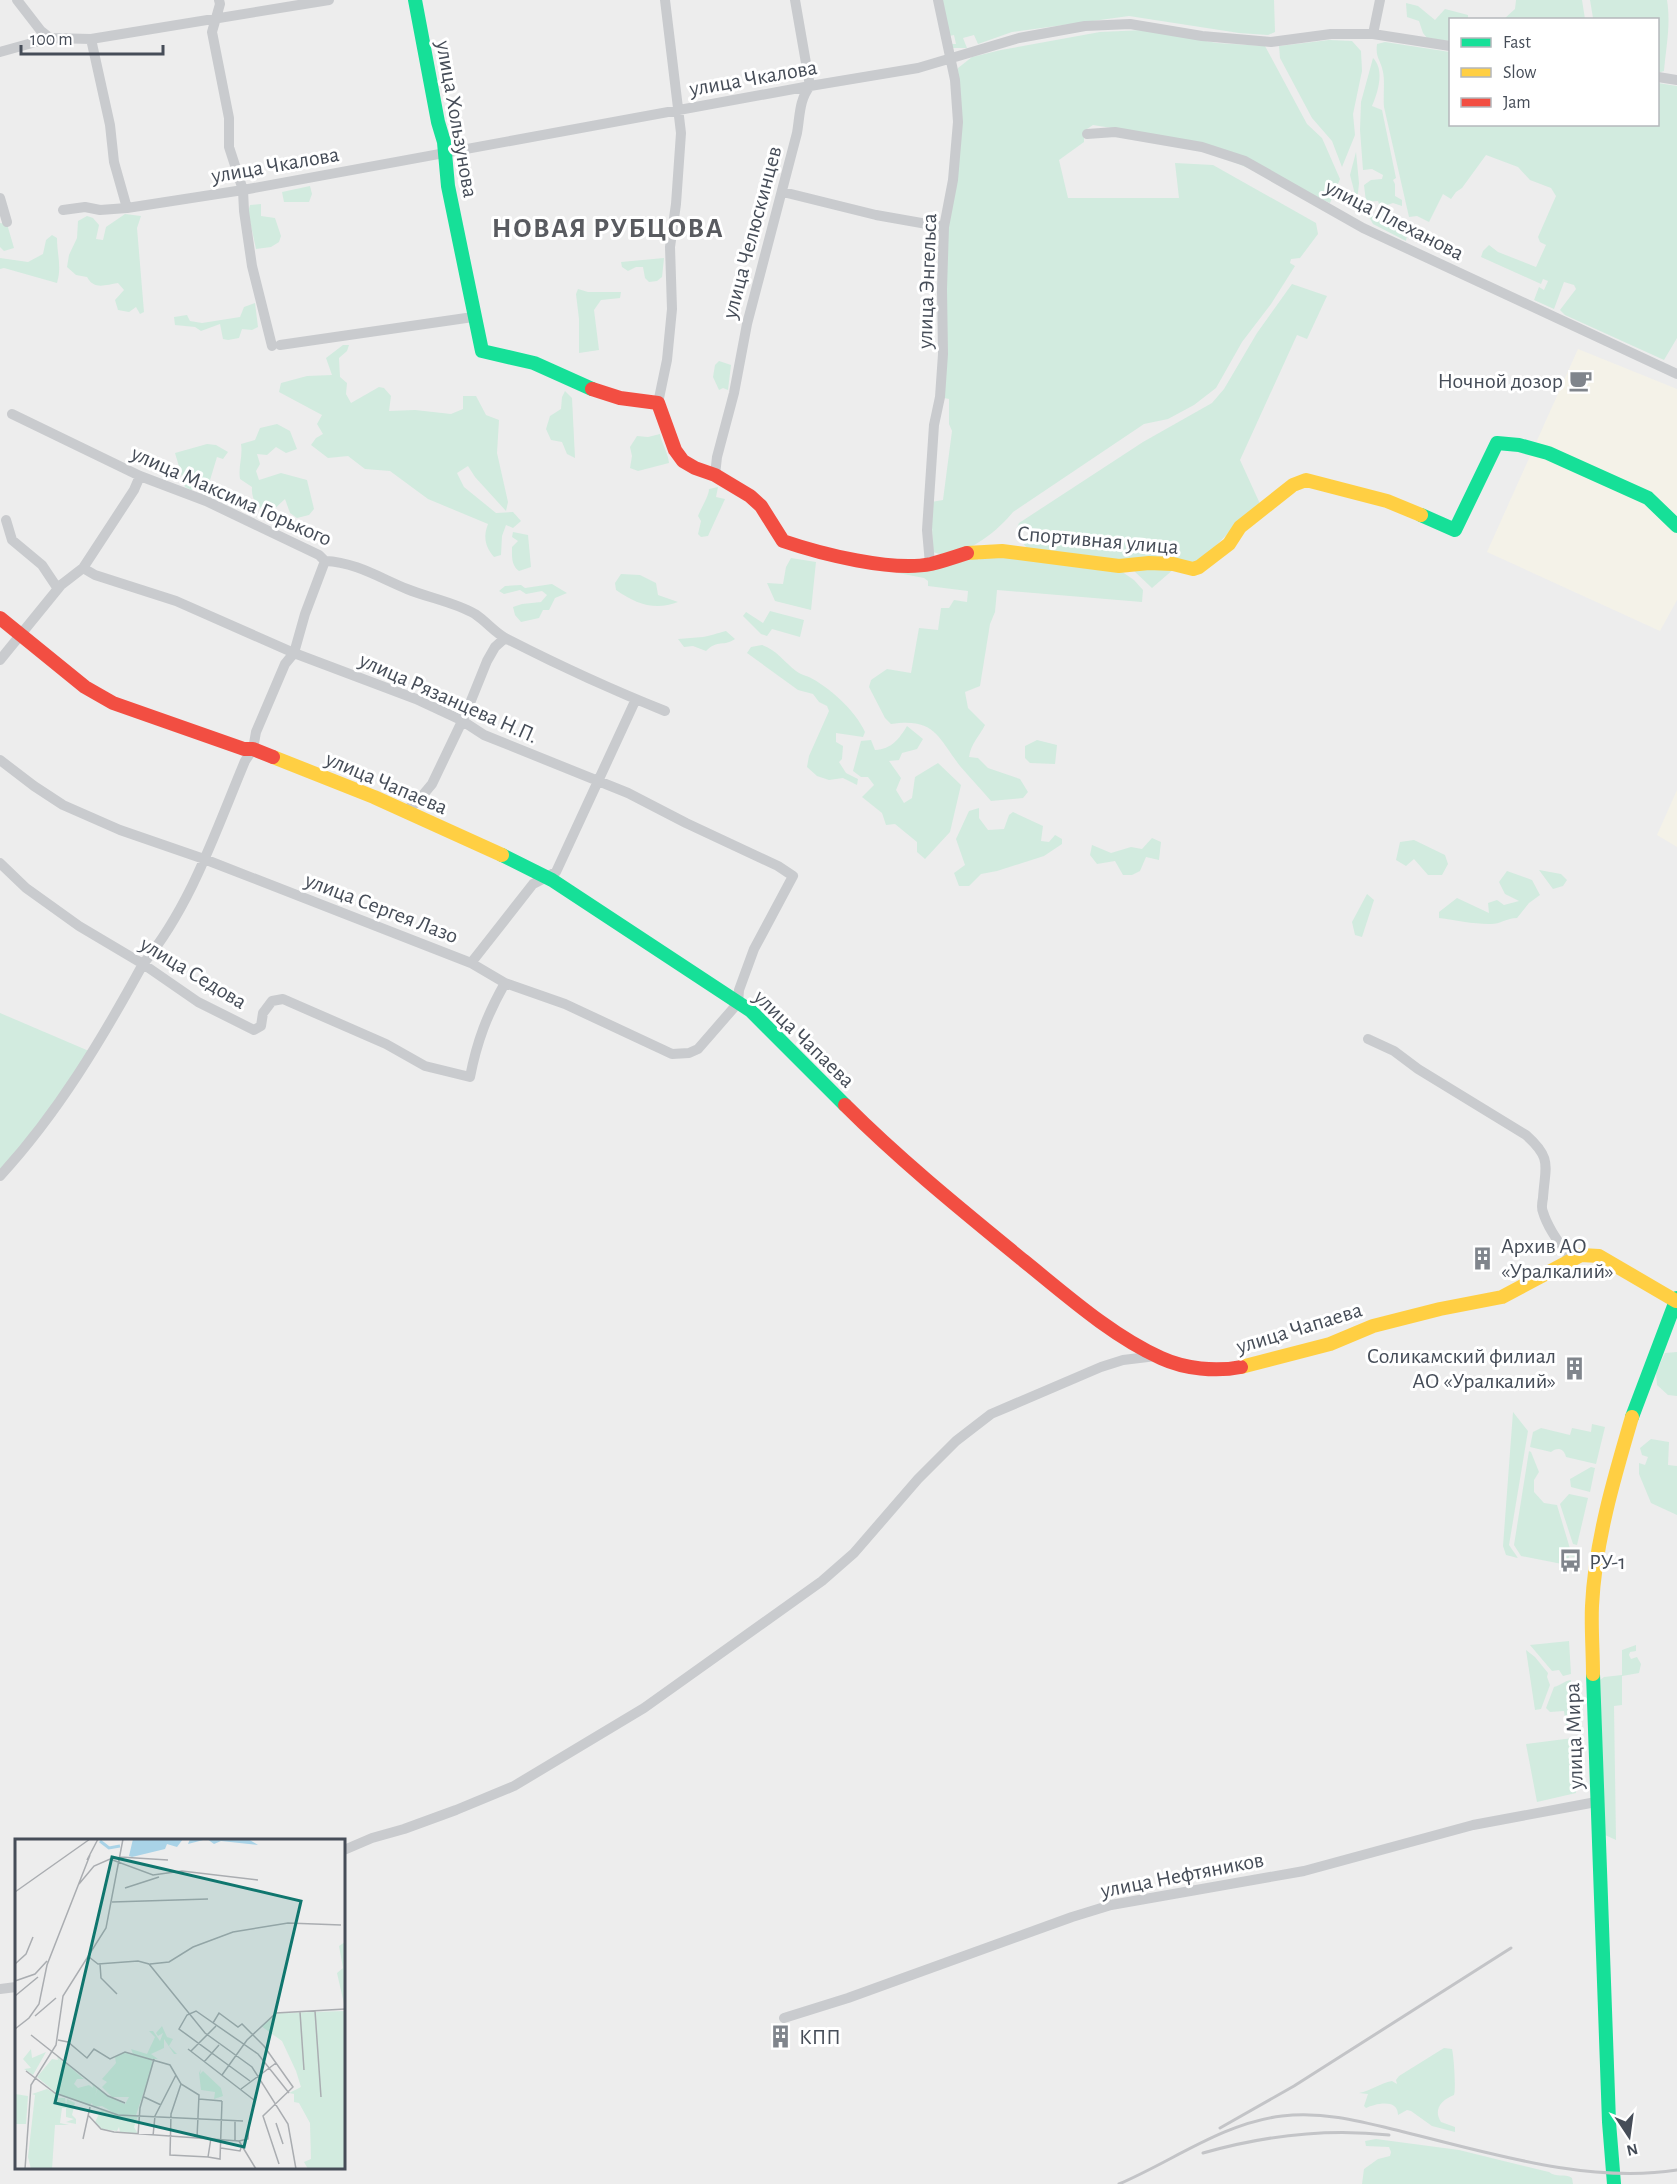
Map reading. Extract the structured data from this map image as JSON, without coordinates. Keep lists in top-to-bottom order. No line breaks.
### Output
{"streets":{"main road":["улица Хользунова","Спортивная улица","улица Чапаева","улица Мира"],"street":["улица Чкалова","улица Плеханова","улица Челюскинцев","улица Энгельса","улица Максима Горького","улица Рязанцева Н.П.","улица Сергея Лазо","улица Седова","улица Нефтяников"]},"crossings":[["улица Чкалова","улица Хользунова"],["улица Чкалова","улица Челюскинцев"],["улица Чкалова","улица Энгельса"],["улица Хользунова","Спортивная улица"],["улица Челюскинцев","Спортивная улица"],["улица Энгельса","Спортивная улица"],["улица Рязанцева Н.П.","улица Чапаева"],["улица Рязанцева Н.П.","улица Сергея Лазо"],["улица Чапаева","улица Сергея Лазо"],["улица Чапаева","улица Мира"],["улица Сергея Лазо","улица Седова"],["улица Мира","улица Нефтяников"]],"districts":["НОВАЯ РУБЦОВА"],"places":{"cafe":["Ночной дозор"],"building":["Архив АО «Уралкалий»","Соликамский филиал АО «Уралкалий»","КПП"],"bus stop":["РУ-1"]},"legend":["Fast","Slow","Jam"],"scale_bar":"100 m","north":"bottom"}
